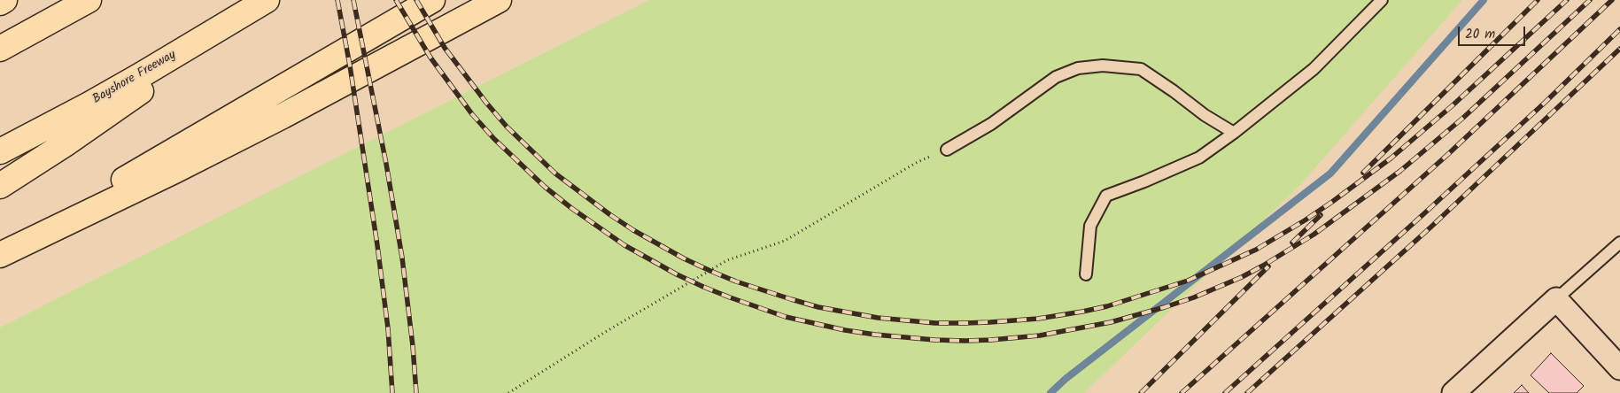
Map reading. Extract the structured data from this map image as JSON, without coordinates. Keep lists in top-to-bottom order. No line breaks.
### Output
{"streets":{"highway":["Bayshore Freeway"]},"scale_bar":"20 m"}
